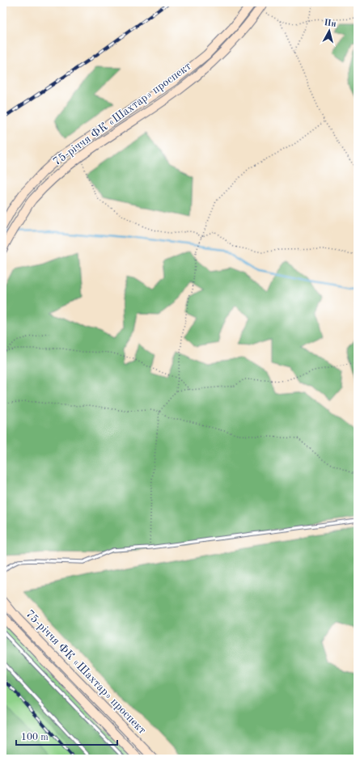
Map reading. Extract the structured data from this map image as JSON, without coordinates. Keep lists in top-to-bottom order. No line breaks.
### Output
{"streets":{"main road":["75-річчя ФК «Шахтар» проспект"]},"scale_bar":"100 m","north":"top"}
